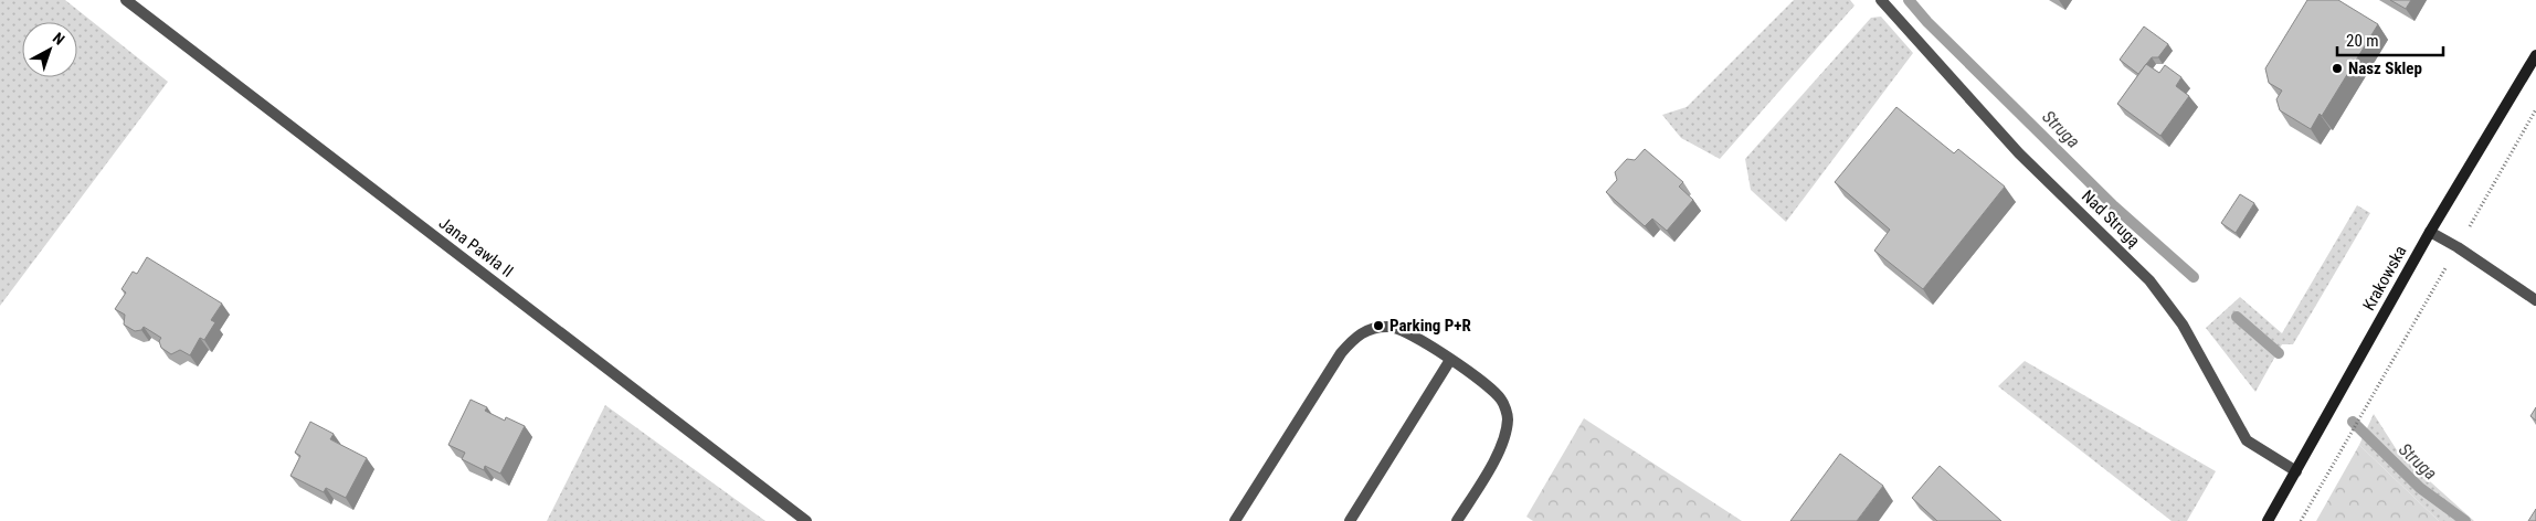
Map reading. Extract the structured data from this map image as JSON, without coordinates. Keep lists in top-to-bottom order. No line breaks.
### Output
{"streets":{"main road":["Krakowska"],"street":["Nad Strugą","Jana Pawła II"]},"crossings":[["Nad Strugą","Krakowska"]],"water":["Struga"],"places":["Nasz Sklep","Parking P+R"],"scale_bar":"20 m","north":"top right"}
